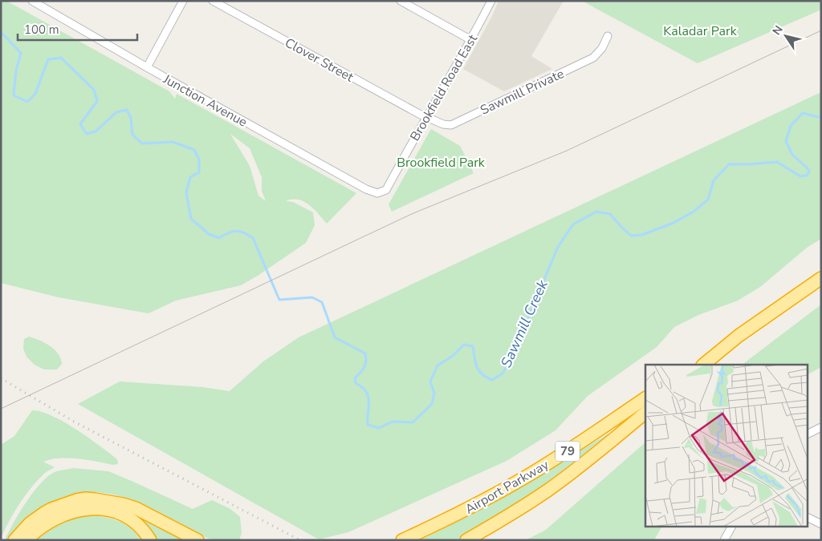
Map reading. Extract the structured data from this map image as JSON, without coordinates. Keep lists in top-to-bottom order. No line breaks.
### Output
{"streets":{"highway":["79","Airport Parkway"],"street":["Clover Street","Brookfield Road East","Sawmill Private","Junction Avenue"]},"crossings":[["Clover Street","Brookfield Road East"],["Clover Street","Sawmill Private"],["Brookfield Road East","Sawmill Private"],["Brookfield Road East","Junction Avenue"]],"water":["Sawmill Creek"],"parks":["Kaladar Park","Brookfield Park"],"scale_bar":"100 m","north":"top left"}
